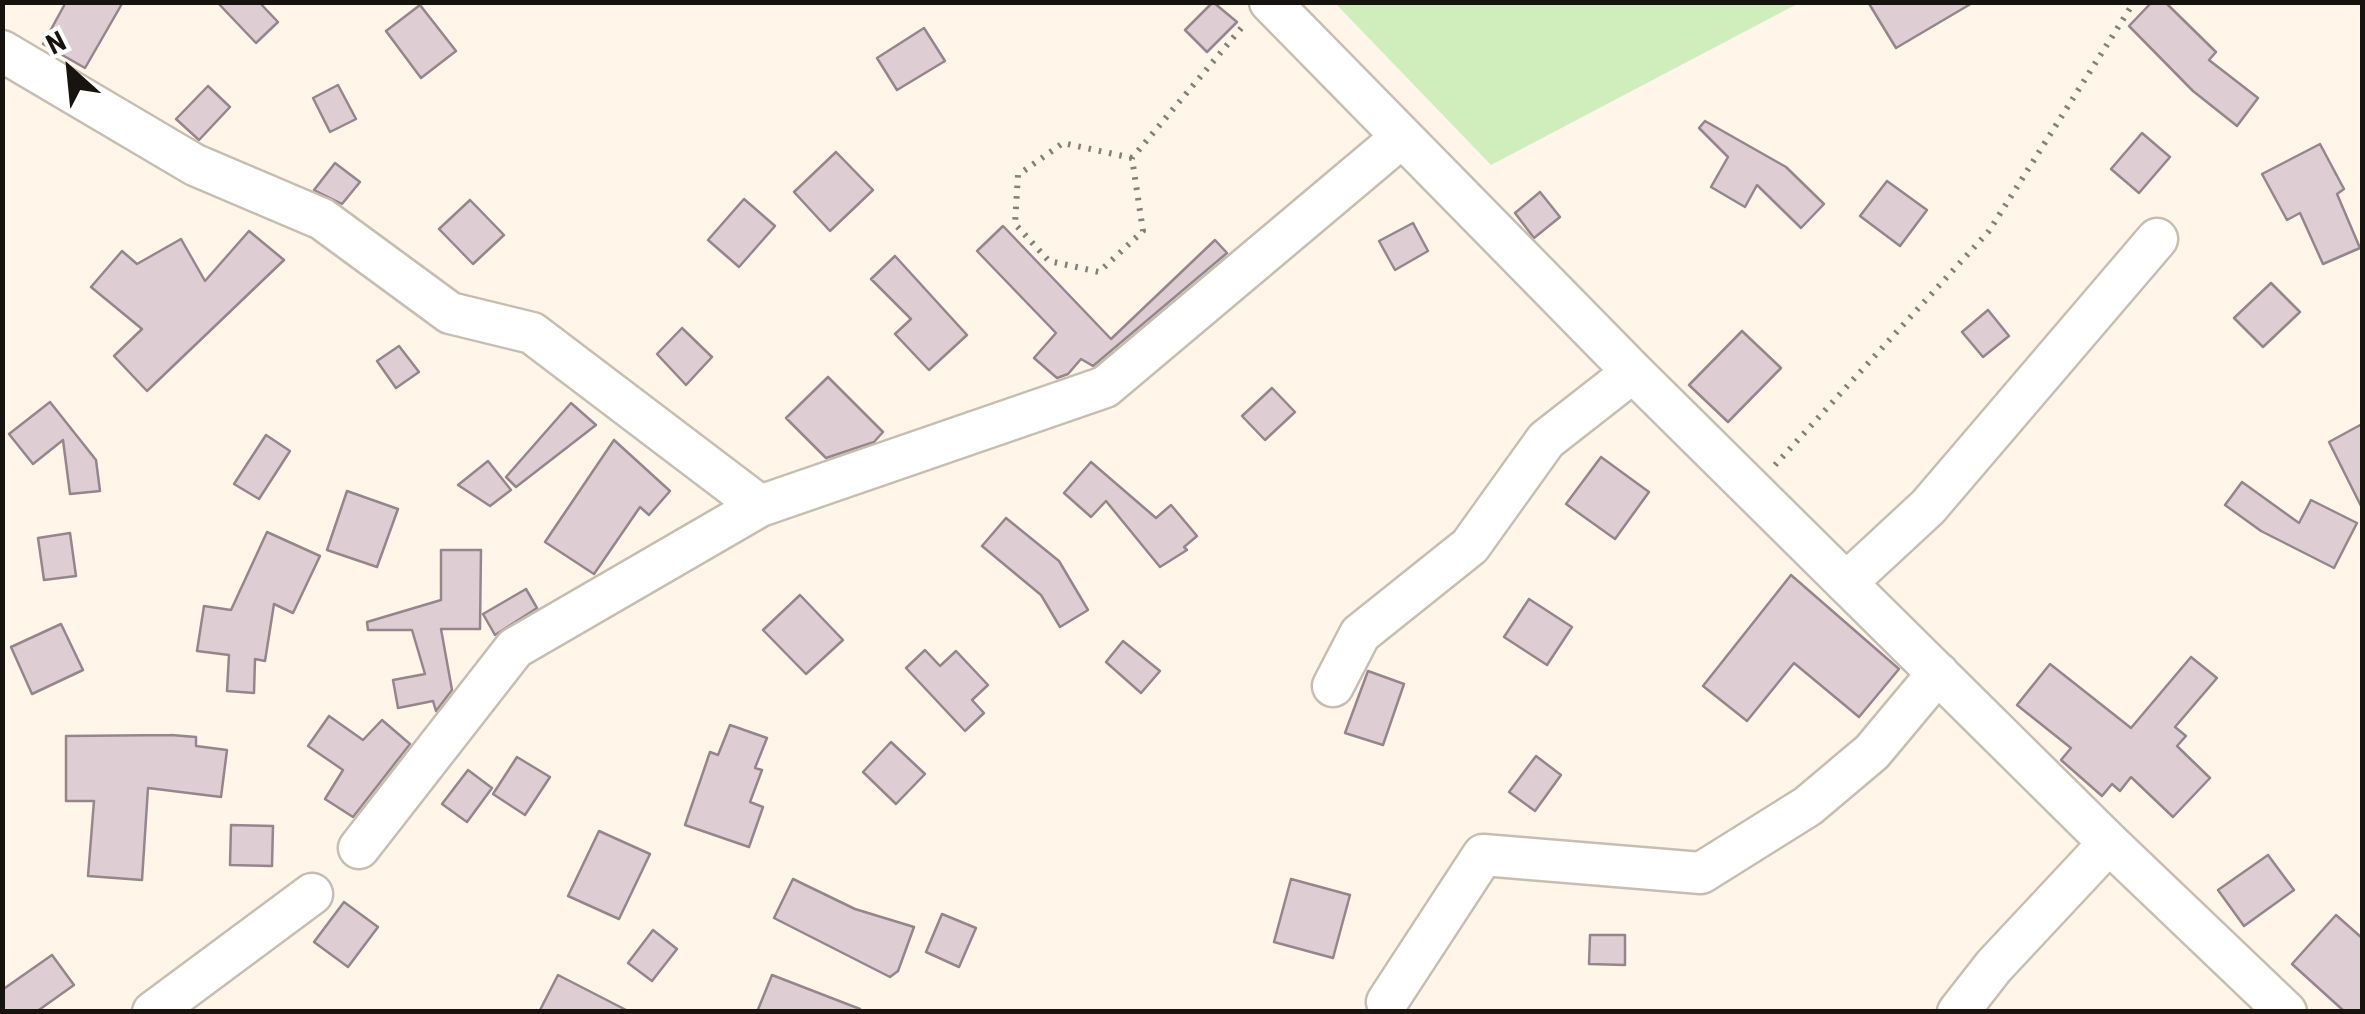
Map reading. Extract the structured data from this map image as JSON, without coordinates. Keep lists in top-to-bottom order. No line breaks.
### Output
{"north":"top left"}
